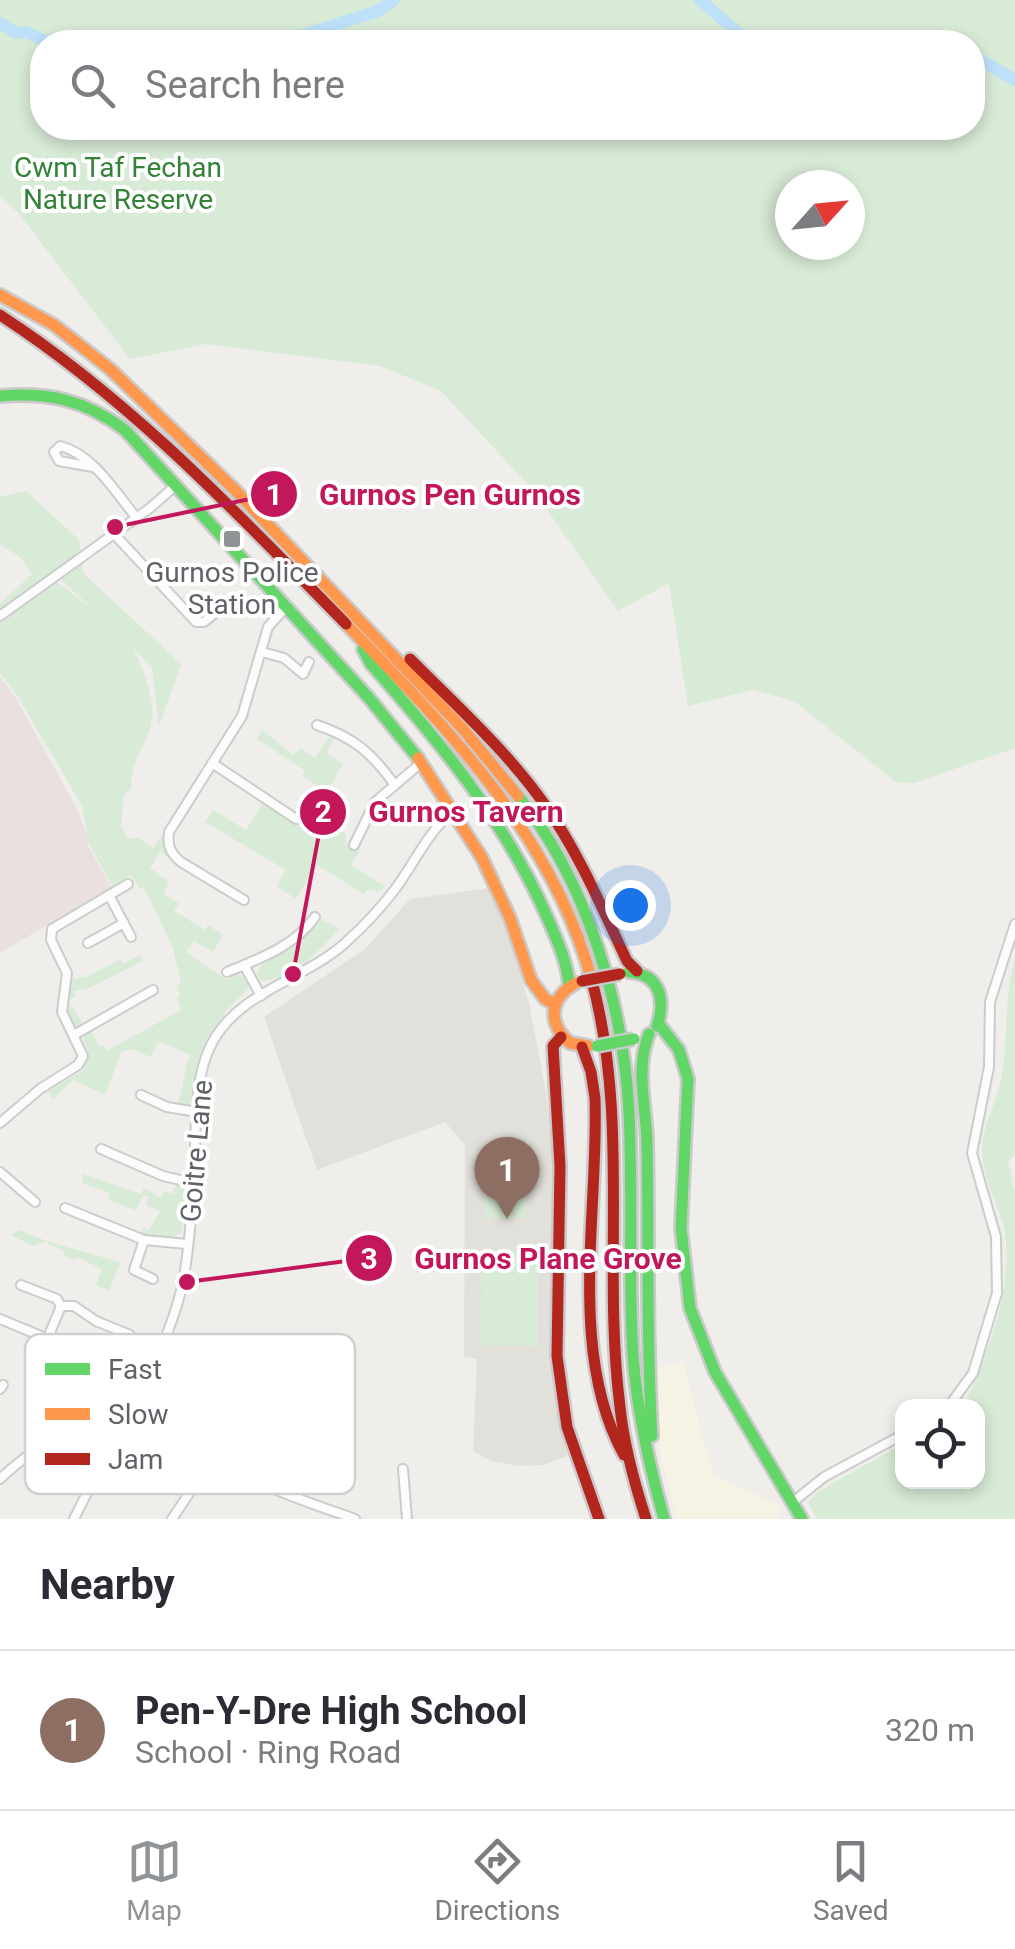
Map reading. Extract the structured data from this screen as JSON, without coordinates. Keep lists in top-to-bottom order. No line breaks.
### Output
{"streets":{"street":["Goitre Lane"]},"parks":["Cwm Taf Fechan Nature Reserve"],"places":{"other":["Gurnos Pen Gurnos","Gurnos Tavern","Gurnos Plane Grove"],"transit":["Gurnos Police Station"]},"legend":["Fast","Slow","Jam"],"north":"top right","page":{"search":"Search here","pins":"1","heading":"Nearby","list":[{"mark":"1","name":"Pen-Y-Dre High School","note":"School · Ring Road","value":"320 m"}],"nav":["Map","Directions","Saved"]}}
